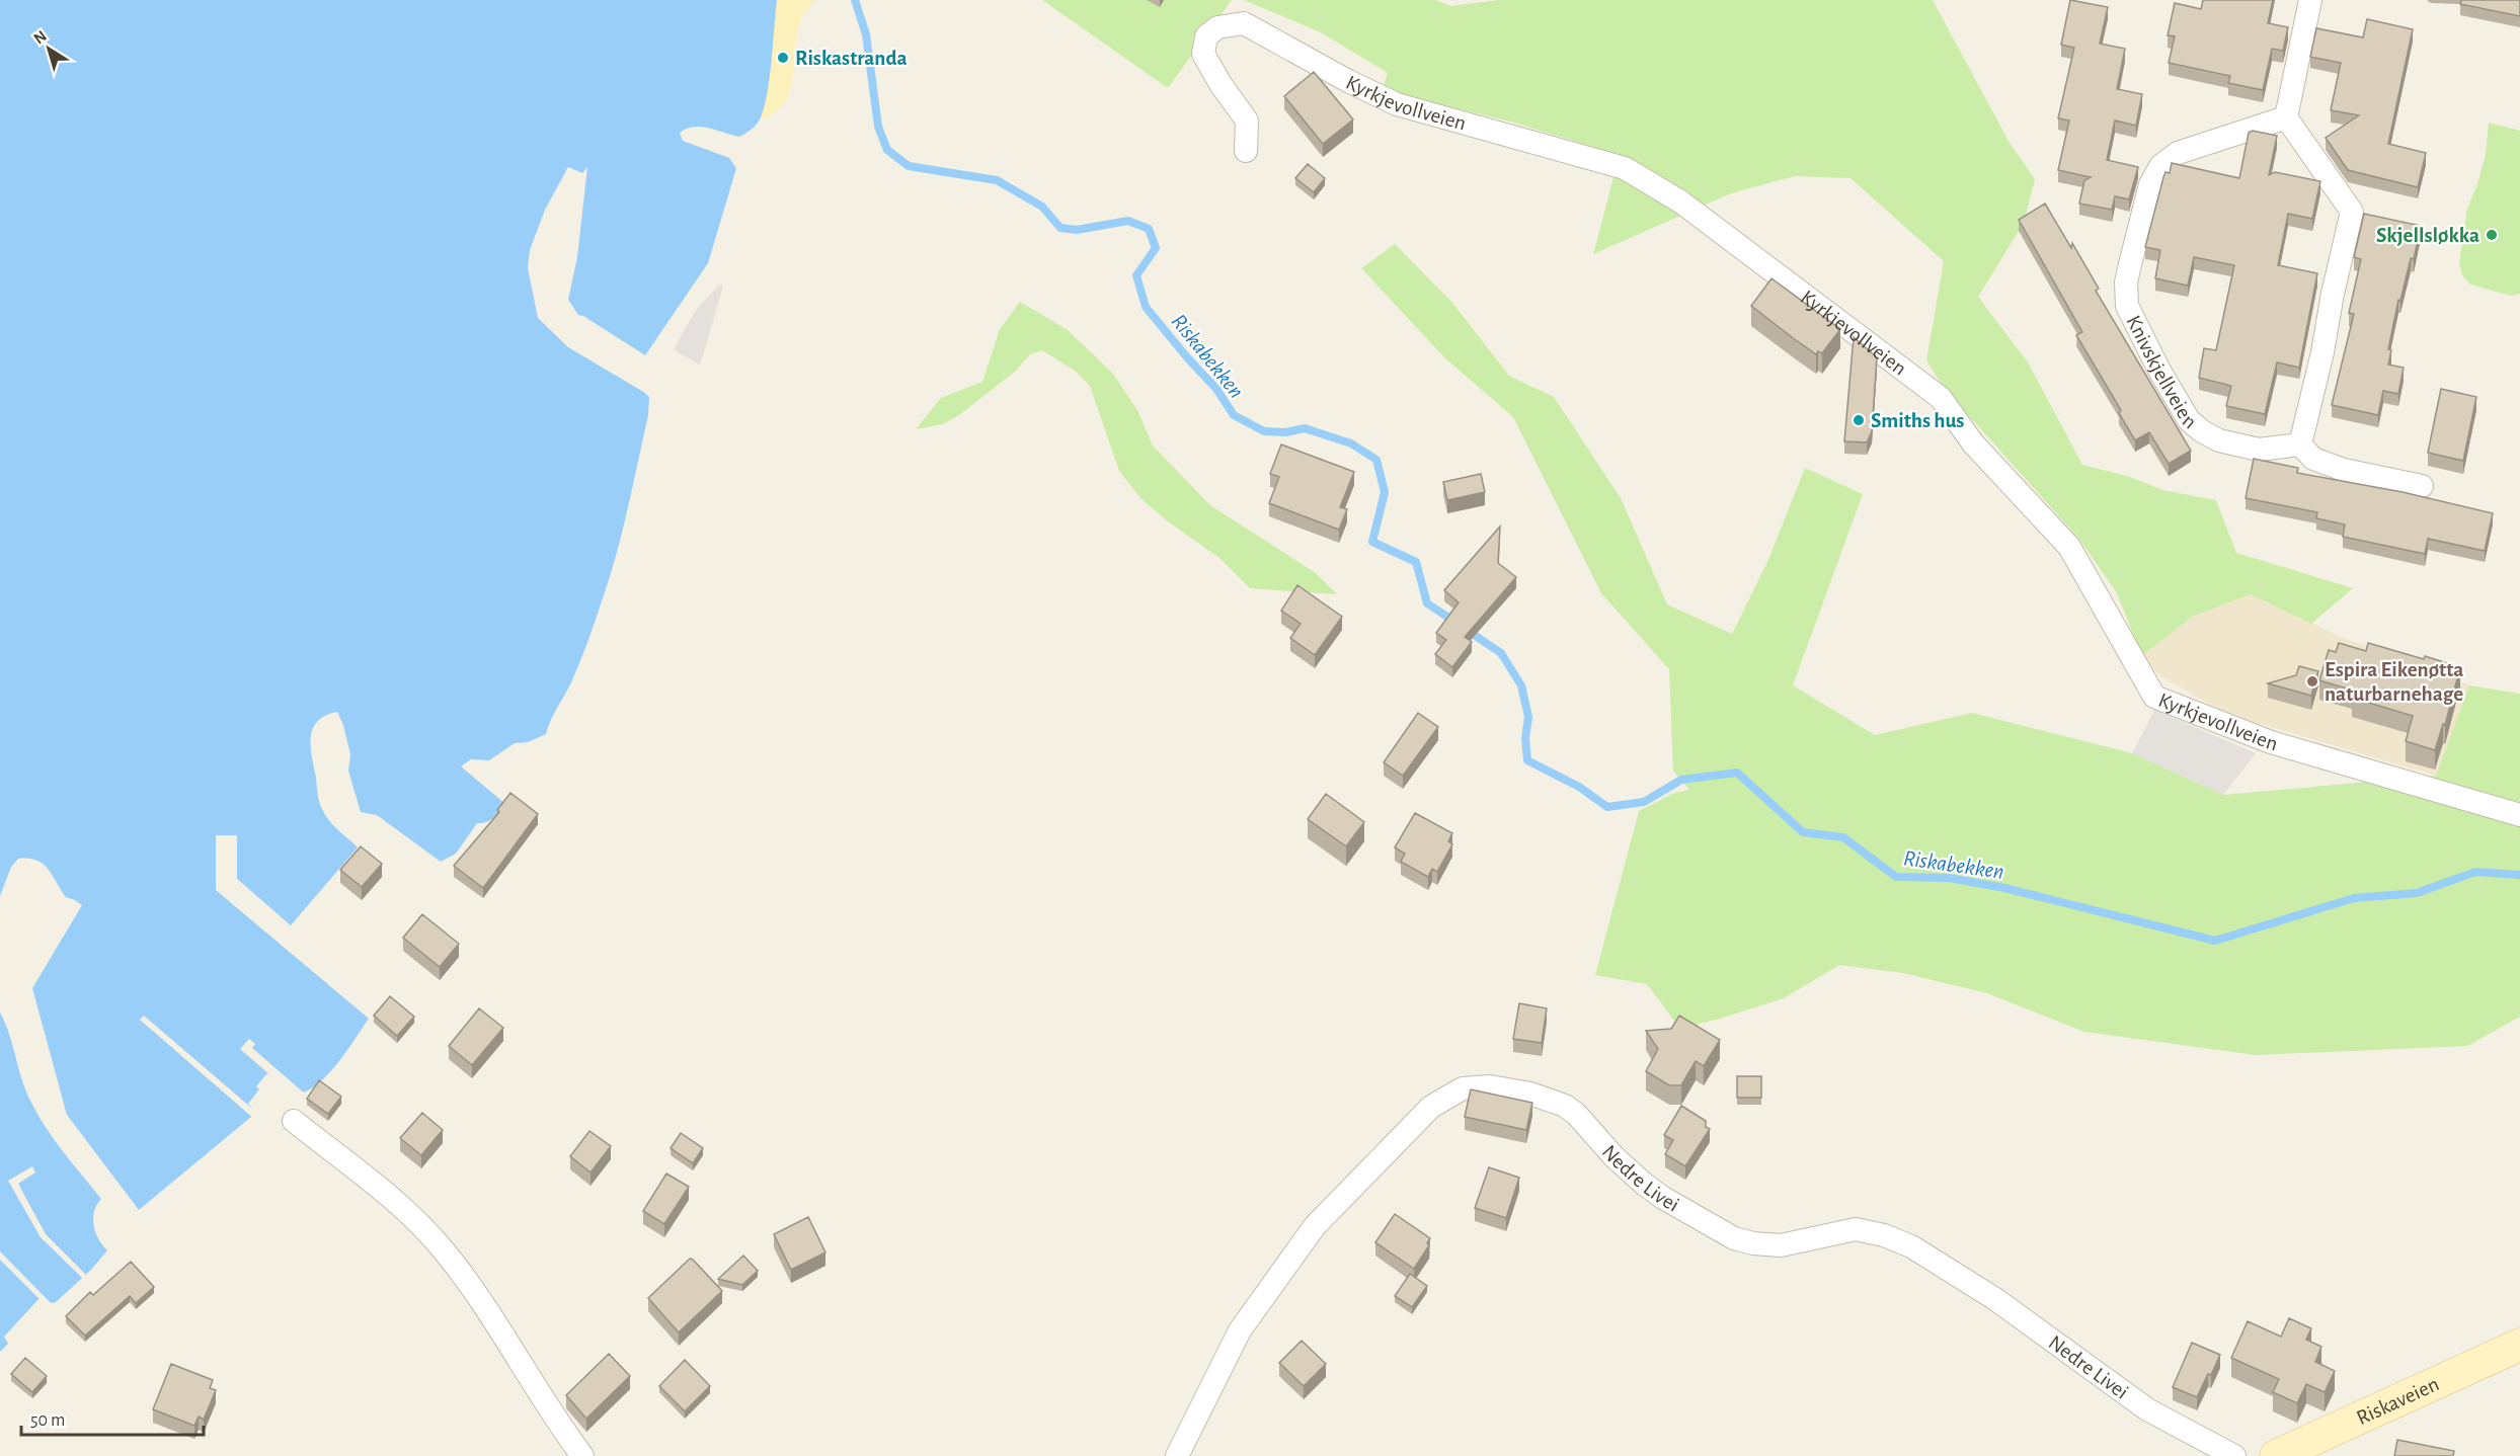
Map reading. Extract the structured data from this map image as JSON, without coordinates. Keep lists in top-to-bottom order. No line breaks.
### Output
{"streets":{"main road":["Riskaveien"],"street":["Kyrkjevollveien","Knivskjellveien","Nedre Livei"]},"water":["Riskabekken"],"places":["Riskastranda","Skjellsløkka","Smiths hus","Espira Eikenøtta naturbarnehage"],"scale_bar":"50 m","north":"top left"}
